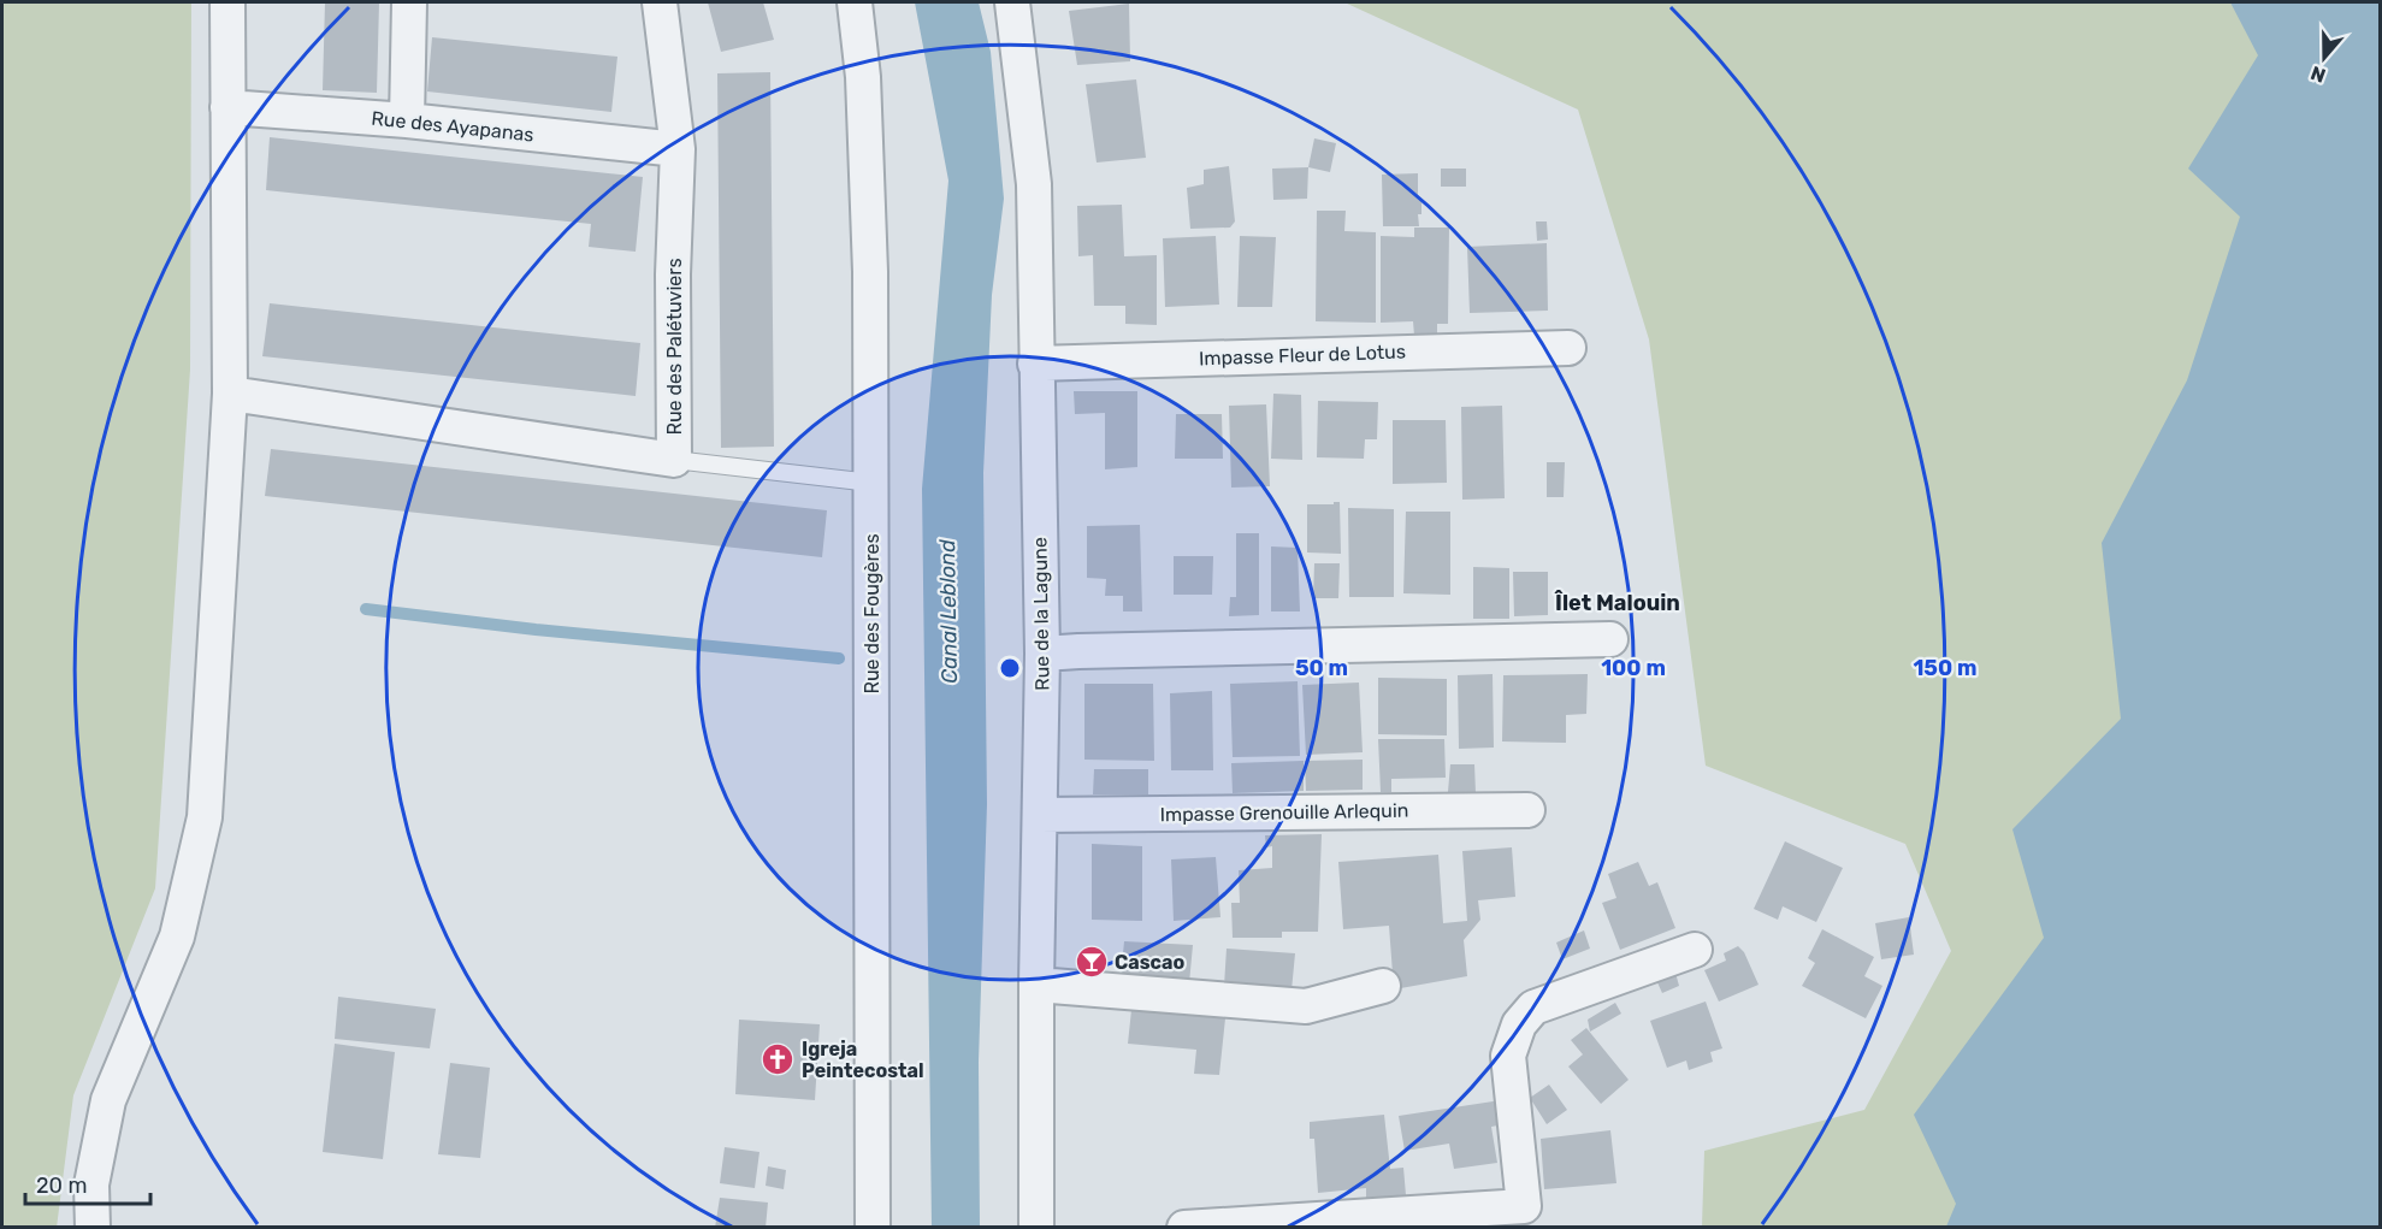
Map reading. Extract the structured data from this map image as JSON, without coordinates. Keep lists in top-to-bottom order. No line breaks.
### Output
{"streets":{"street":["Rue des Ayapanas","Rue des Palétuviers","Impasse Fleur de Lotus","Rue des Fougères","Rue de la Lagune","Impasse Grenouille Arlequin"]},"crossings":[["Rue des Ayapanas","Rue des Palétuviers"],["Impasse Fleur de Lotus","Rue de la Lagune"],["Rue de la Lagune","Impasse Grenouille Arlequin"]],"districts":["Îlet Malouin"],"water":["Canal Leblond"],"places":{"bar":["Cascao"],"church":["Igreja Peintecostal"]},"scale_bar":"20 m","north":"bottom","rings":["50 m","100 m","150 m"]}
